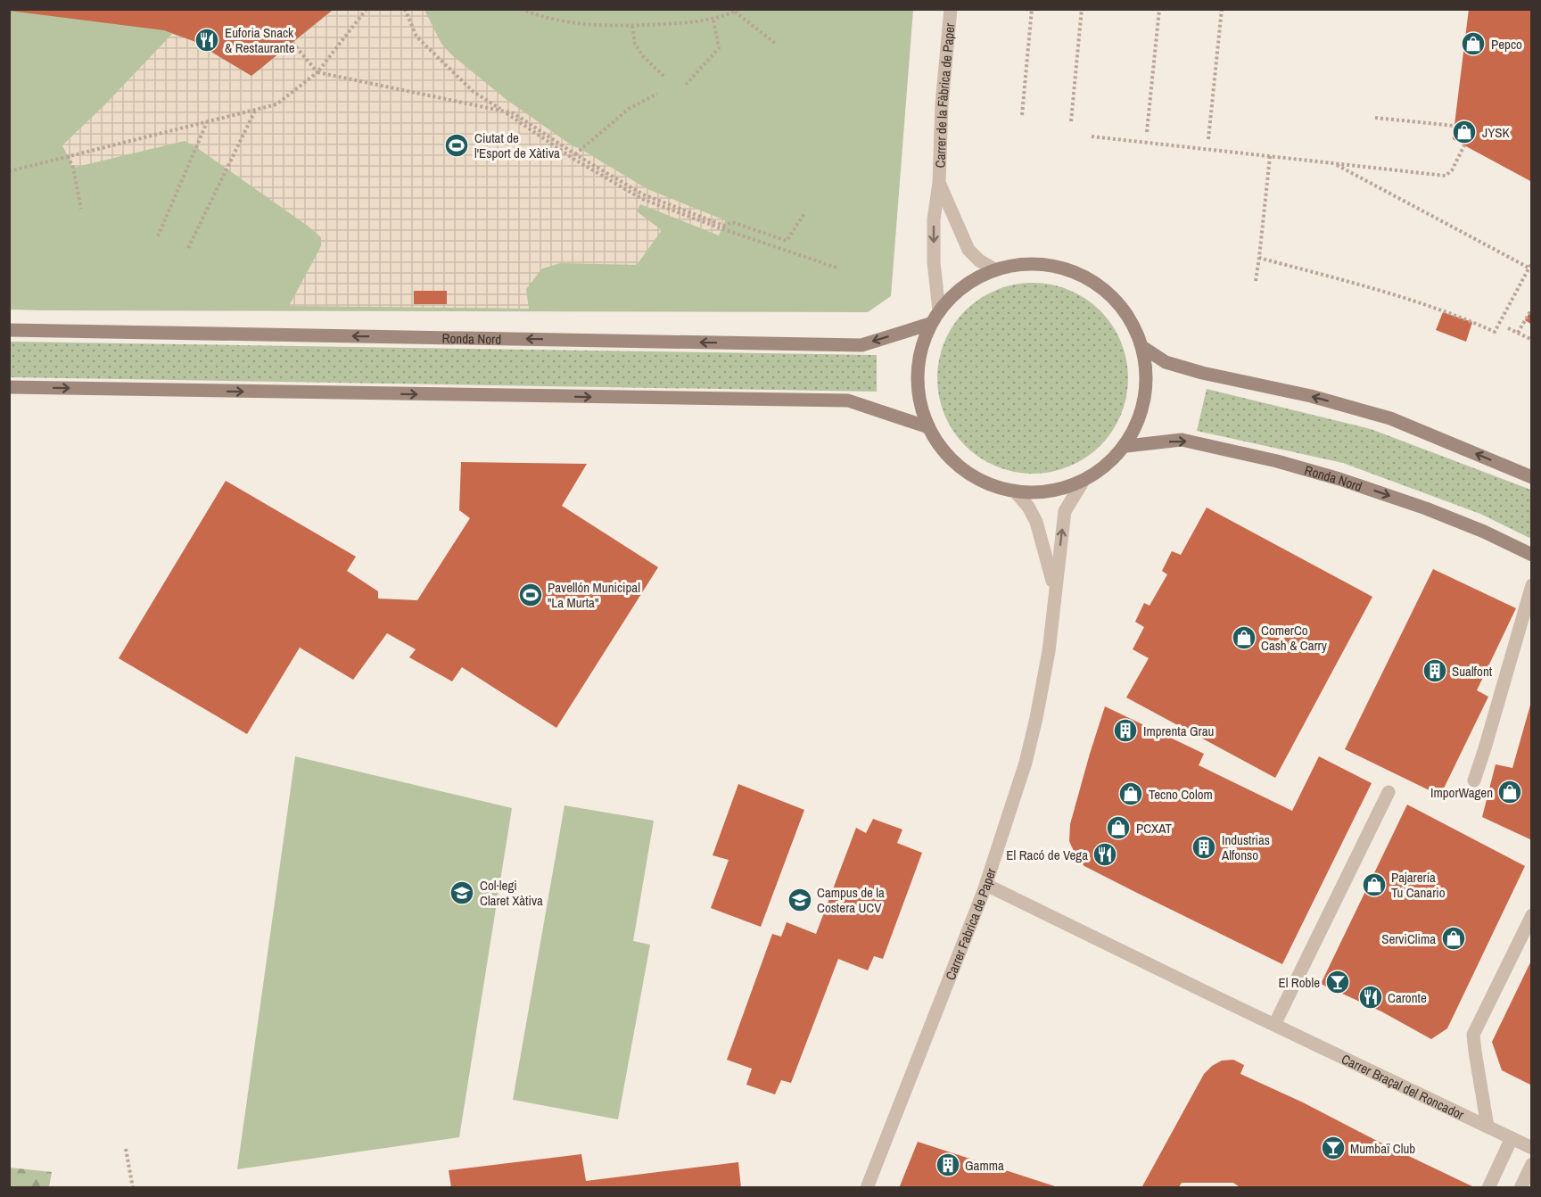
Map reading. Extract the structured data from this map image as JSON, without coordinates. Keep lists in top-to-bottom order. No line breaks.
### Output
{"streets":{"main road":["Ronda Nord"],"street":["Carrer de la Fàbrica de Paper","Carrer Fabrica de Paper","Carrer Braçal del Roncador"]},"crossings":[["Carrer Fabrica de Paper","Carrer Braçal del Roncador"]],"places":{"restaurant":["Euforia Snack & Restaurante","El Racó de Vega","Caronte"],"shop":["Pepco","JYSK","ComerCo Cash & Carry","ImporWagen","Tecno Colom","PCXAT","Pajarería Tu Canario","ServiClima"],"sports":["Ciutat de l'Esport de Xàtiva","Pavellón Municipal \"La Murta\""],"building":["Sualfont","Imprenta Grau","Industrias Alfonso","Gamma"],"school or university":["Col·legi Claret Xàtiva","Campus de la Costera UCV"],"bar":["El Roble","Mumbaï Club"]}}
